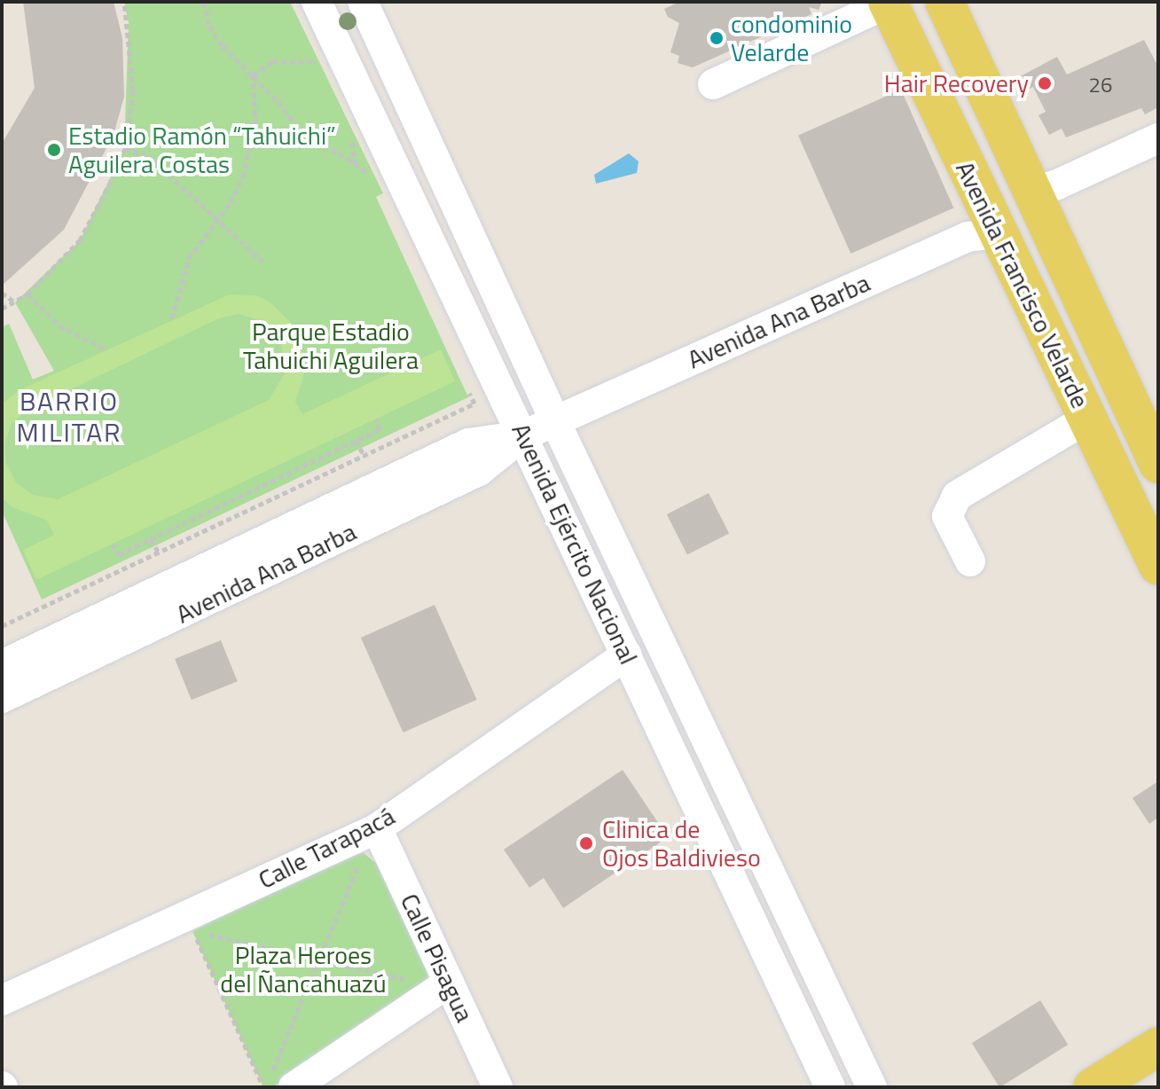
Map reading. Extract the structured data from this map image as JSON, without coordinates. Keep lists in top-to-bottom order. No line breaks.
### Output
{"streets":{"main road":["Avenida Francisco Velarde"],"street":["Avenida Ana Barba","Avenida Ejército Nacional","Calle Tarapacá","Calle Pisagua"]},"crossings":[["Avenida Francisco Velarde","Avenida Ana Barba"],["Avenida Ana Barba","Avenida Ejército Nacional"],["Avenida Ejército Nacional","Calle Tarapacá"],["Calle Tarapacá","Calle Pisagua"]],"districts":["BARRIO MILITAR"],"parks":["Parque Estadio Tahuichi Aguilera","Plaza Heroes del Ñancahuazú"],"places":["condominio Velarde","Hair Recovery","Estadio Ramón “Tahuichi” Aguilera Costas","Clinica de Ojos Baldivieso"],"house_numbers":["26"]}
